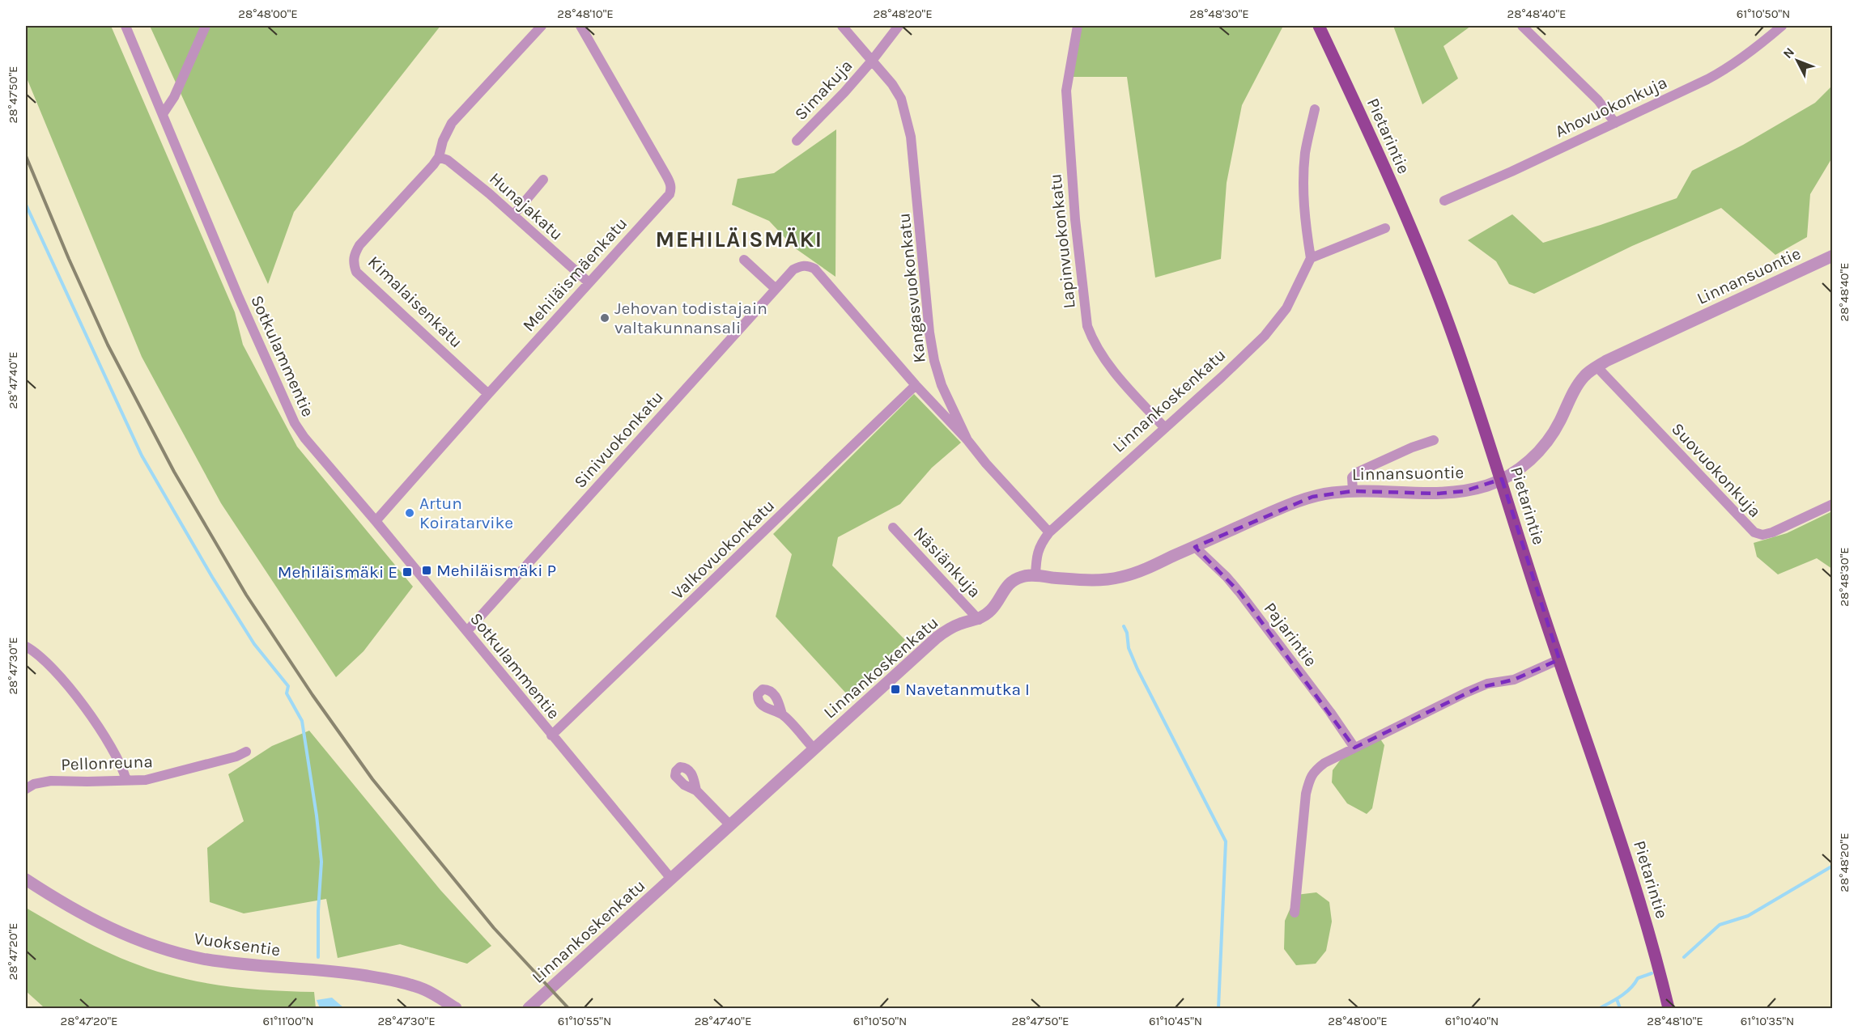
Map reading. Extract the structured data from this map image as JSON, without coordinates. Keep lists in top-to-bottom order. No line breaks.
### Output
{"streets":{"main road":["Pietarintie"],"street":["Simakuja","Ahovuokonkuja","Hunajakatu","Lapinvuokonkatu","Mehiläismäenkatu","Linnansuontie","Kangasvuokonkatu","Kimalaisenkatu","Sotkulammentie","Linnankoskenkatu","Sinivuokonkatu","Suovuokonkuja","Valkovuokonkatu","Näsiänkuja","Pajarintie","Pellonreuna","Vuoksentie"]},"crossings":[["Simakuja","Kangasvuokonkatu"],["Pietarintie","Linnansuontie"],["Hunajakatu","Mehiläismäenkatu"],["Hunajakatu","Kimalaisenkatu"],["Lapinvuokonkatu","Linnankoskenkatu"],["Mehiläismäenkatu","Kimalaisenkatu"],["Mehiläismäenkatu","Sotkulammentie"],["Linnansuontie","Linnankoskenkatu"],["Linnansuontie","Suovuokonkuja"],["Linnansuontie","Pajarintie"],["Kangasvuokonkatu","Linnankoskenkatu"],["Sotkulammentie","Linnankoskenkatu"],["Sotkulammentie","Sinivuokonkatu"],["Sotkulammentie","Valkovuokonkatu"],["Linnankoskenkatu","Näsiänkuja"],["Sinivuokonkatu","Valkovuokonkatu"]],"districts":["MEHILÄISMÄKI"],"places":{"other":["Jehovan todistajain valtakunnansali","Artun Koiratarvike"],"transit":["Mehiläismäki P","Mehiläismäki E","Navetanmutka I"]},"north":"top left","coordinates":["28°48'00\"E","28°48'10\"E","28°48'20\"E","28°48'30\"E","28°48'40\"E","61°10'50\"N","28°47'50\"E","28°47'40\"E","28°47'30\"E","28°47'20\"E","61°11'00\"N","61°10'55\"N","61°10'45\"N","61°10'40\"N","61°10'35\"N"]}
